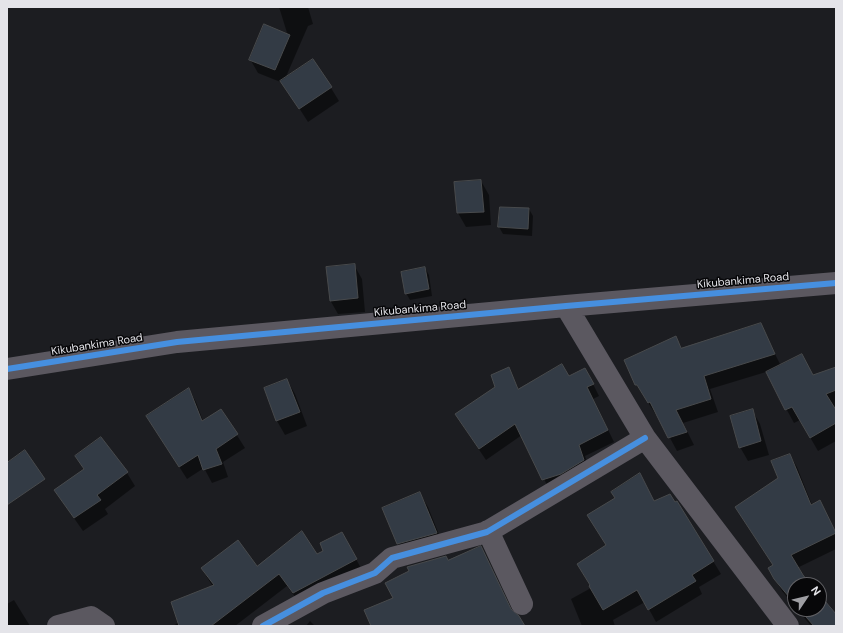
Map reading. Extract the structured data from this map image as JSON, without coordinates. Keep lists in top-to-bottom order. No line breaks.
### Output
{"streets":{"street":["Kikubankima Road"]},"north":"top right"}
